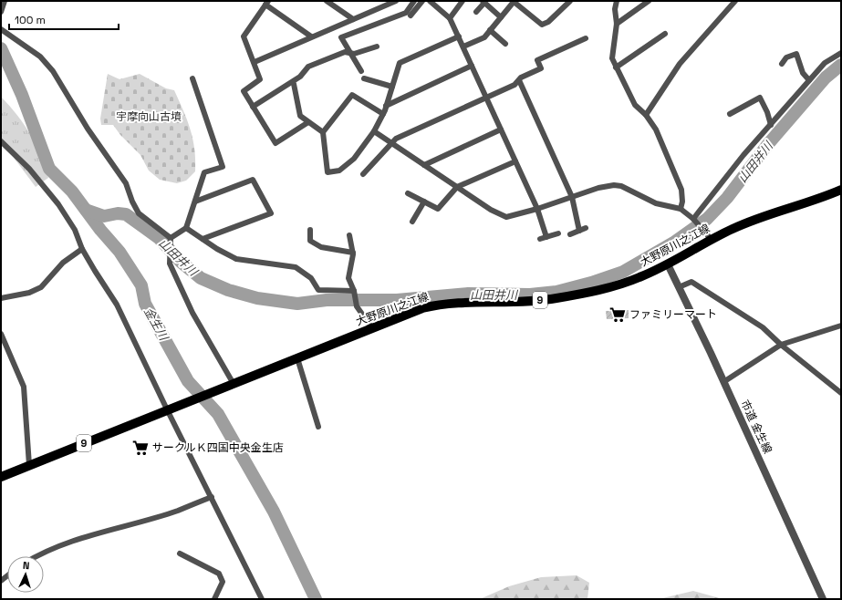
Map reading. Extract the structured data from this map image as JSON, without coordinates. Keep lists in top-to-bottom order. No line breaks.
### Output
{"streets":{"main road":["大野原川之江線","9"],"street":["市道 金生線"]},"crossings":[["大野原川之江線","市道 金生線"]],"water":["山田井川","金生川"],"parks":["宇摩向山古墳"],"places":{"supermarket":["ファミリーマート","サークルＫ四国中央金生店"]},"scale_bar":"100 m","north":"top"}
